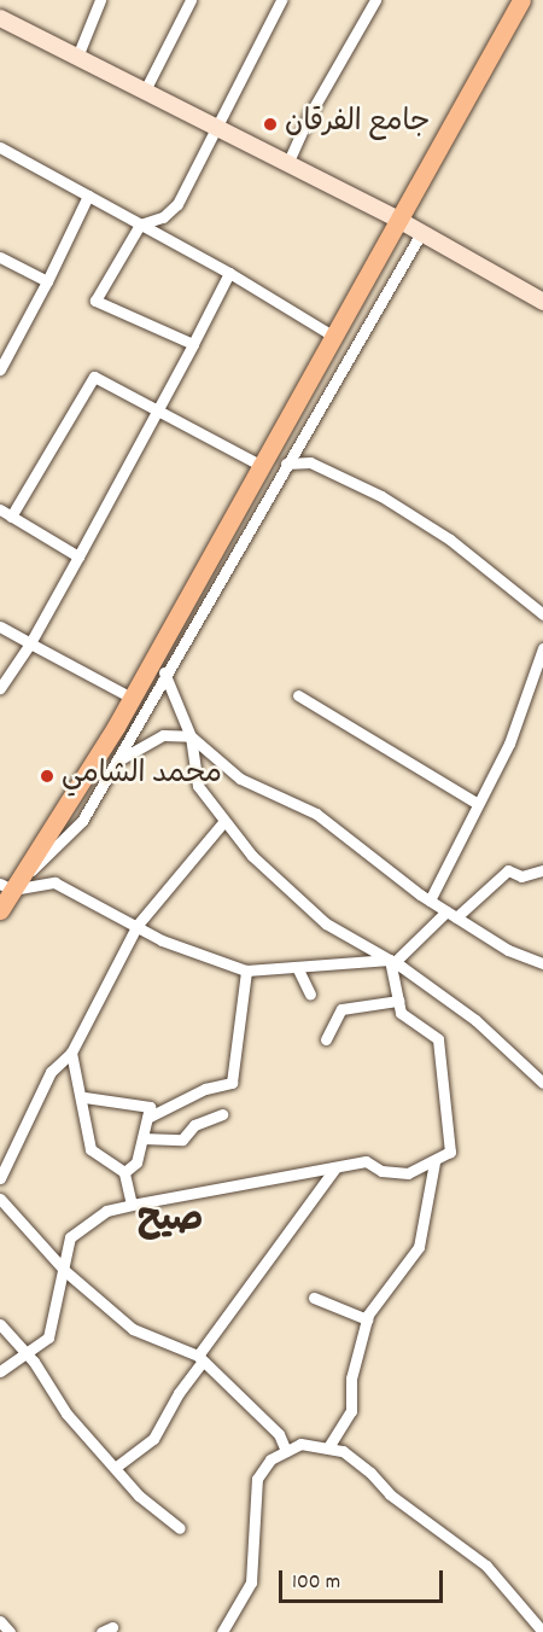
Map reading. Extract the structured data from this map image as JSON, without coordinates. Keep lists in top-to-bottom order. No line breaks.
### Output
{"districts":["صيح"],"places":["جامع الفرقان","محمد الشامي"],"scale_bar":"100 m"}
